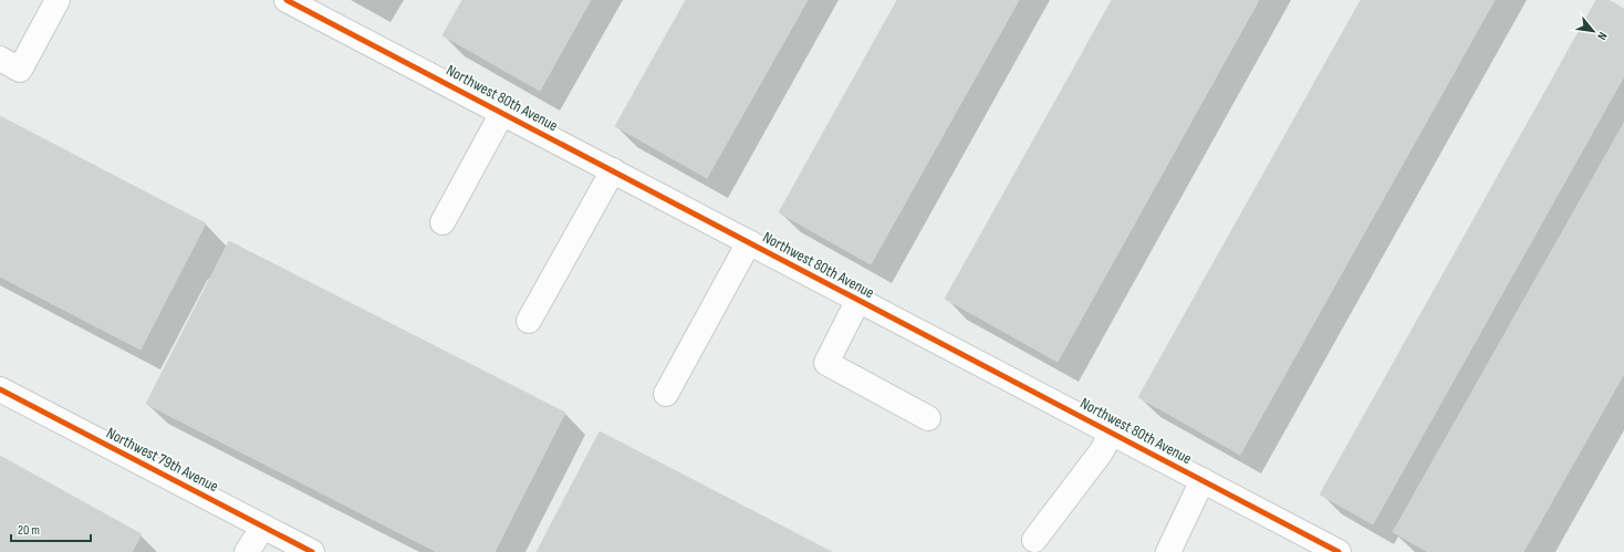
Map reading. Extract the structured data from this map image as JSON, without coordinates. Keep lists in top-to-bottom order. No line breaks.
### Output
{"streets":{"street":["Northwest 80th Avenue","Northwest 79th Avenue"]},"scale_bar":"20 m","north":"bottom right"}
